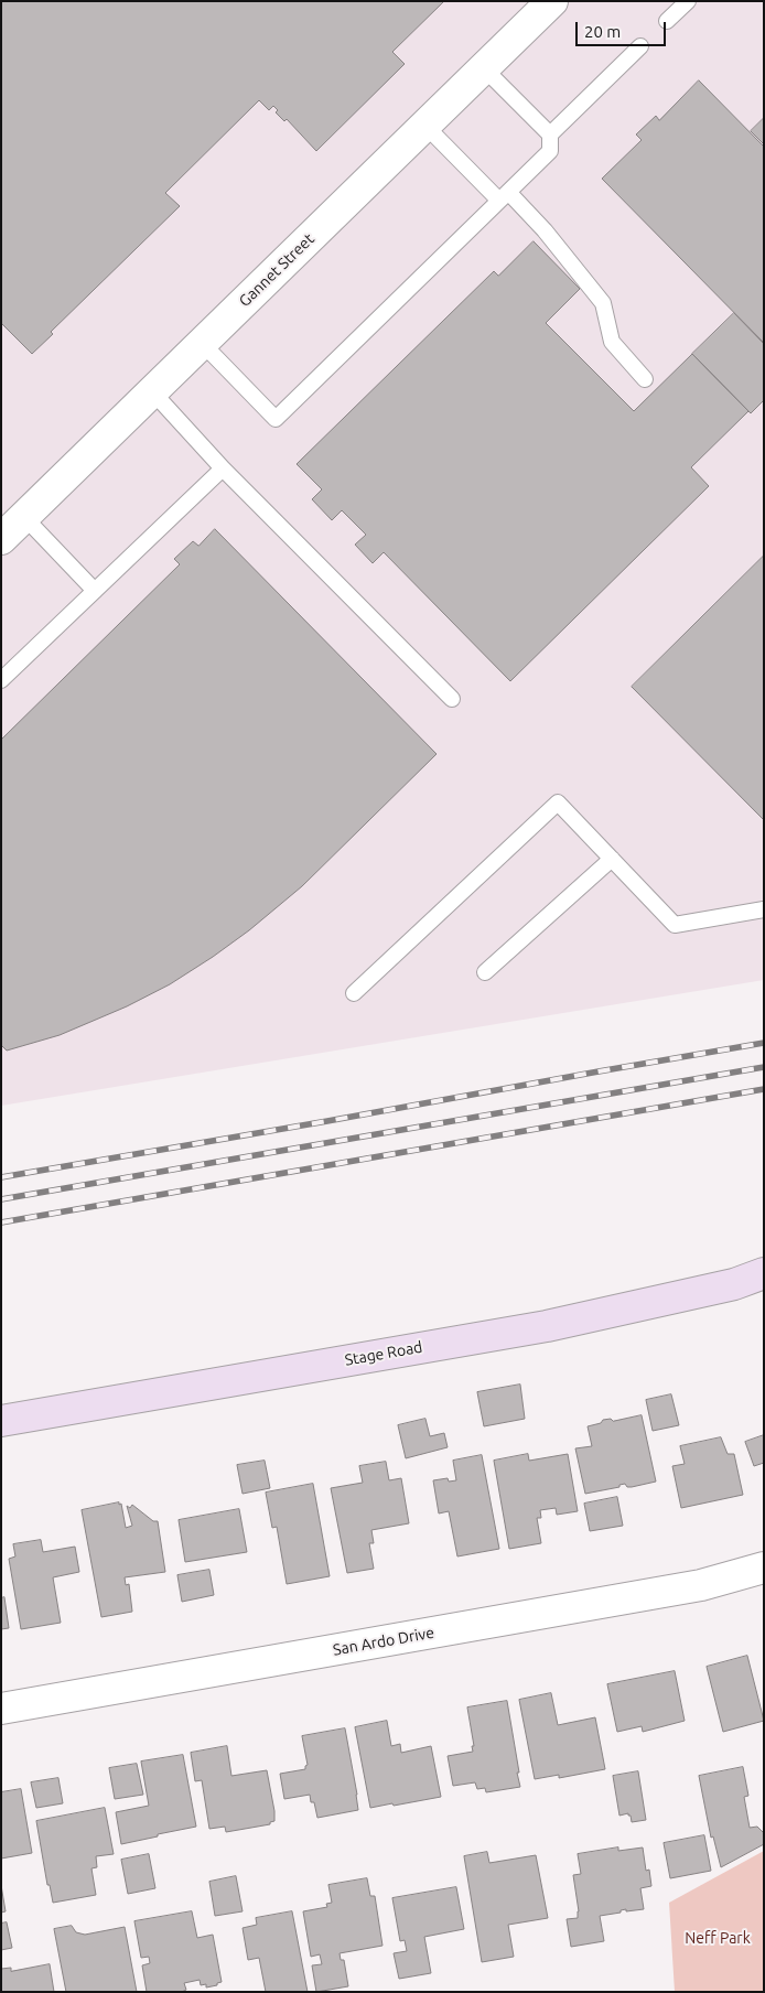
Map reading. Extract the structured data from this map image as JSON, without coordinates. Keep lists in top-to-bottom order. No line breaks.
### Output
{"streets":{"main road":["Stage Road"],"street":["Gannet Street","San Ardo Drive"]},"parks":["Neff Park"],"scale_bar":"20 m"}
